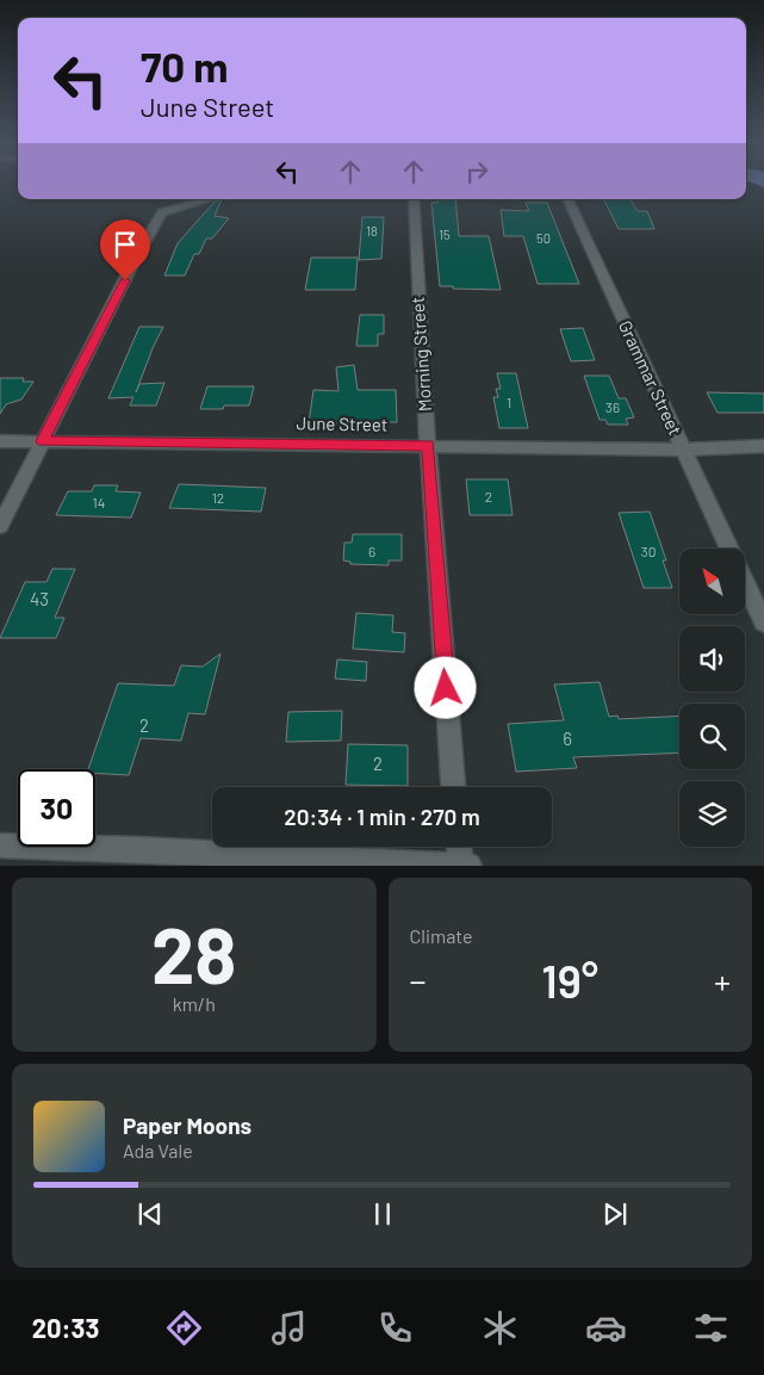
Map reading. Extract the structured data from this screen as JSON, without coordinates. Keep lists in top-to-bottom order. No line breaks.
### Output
{"streets":{"street":["Morning Street","Grammar Street","June Street"]},"crossings":[["Morning Street","June Street"],["Grammar Street","June Street"]],"house_numbers":["18","15","50","1","36","2","12","14","6","30","43","2","6","2"],"north":"top left","page":{"turn":["70 m","June Street"],"limit":"30","trip":"20:34 · 1 min · 270 m","tile":[["28","km/h"],"Climate"],"heat":["−","19°","+"],"song":["Paper Moons","Ada Vale"],"tabs":"20:33"}}
